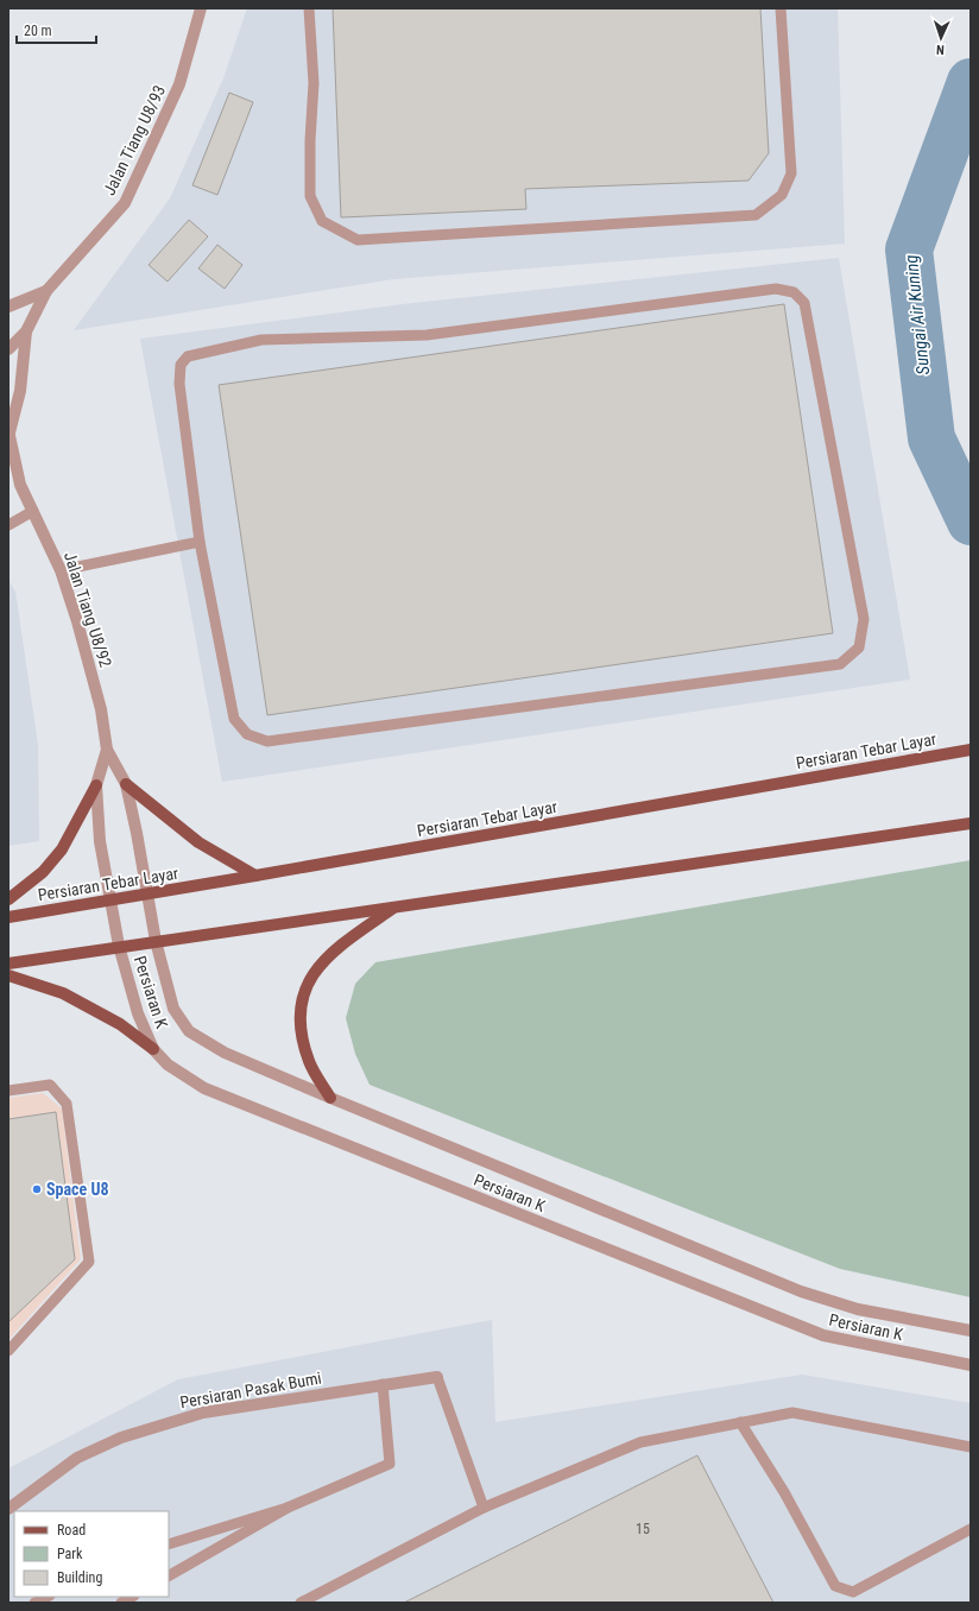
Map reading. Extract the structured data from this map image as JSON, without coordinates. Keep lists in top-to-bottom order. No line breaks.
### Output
{"streets":{"main road":["Persiaran Tebar Layar"],"street":["Jalan Tiang U8/93","Jalan Tiang U8/92","Persiaran K","Persiaran Pasak Bumi"]},"crossings":[["Jalan Tiang U8/92","Persiaran K"],["Persiaran Tebar Layar","Persiaran K"]],"water":["Sungai Air Kuning"],"places":["Space U8"],"house_numbers":["15"],"legend":["Road","Park","Building"],"scale_bar":"20 m","north":"bottom"}
